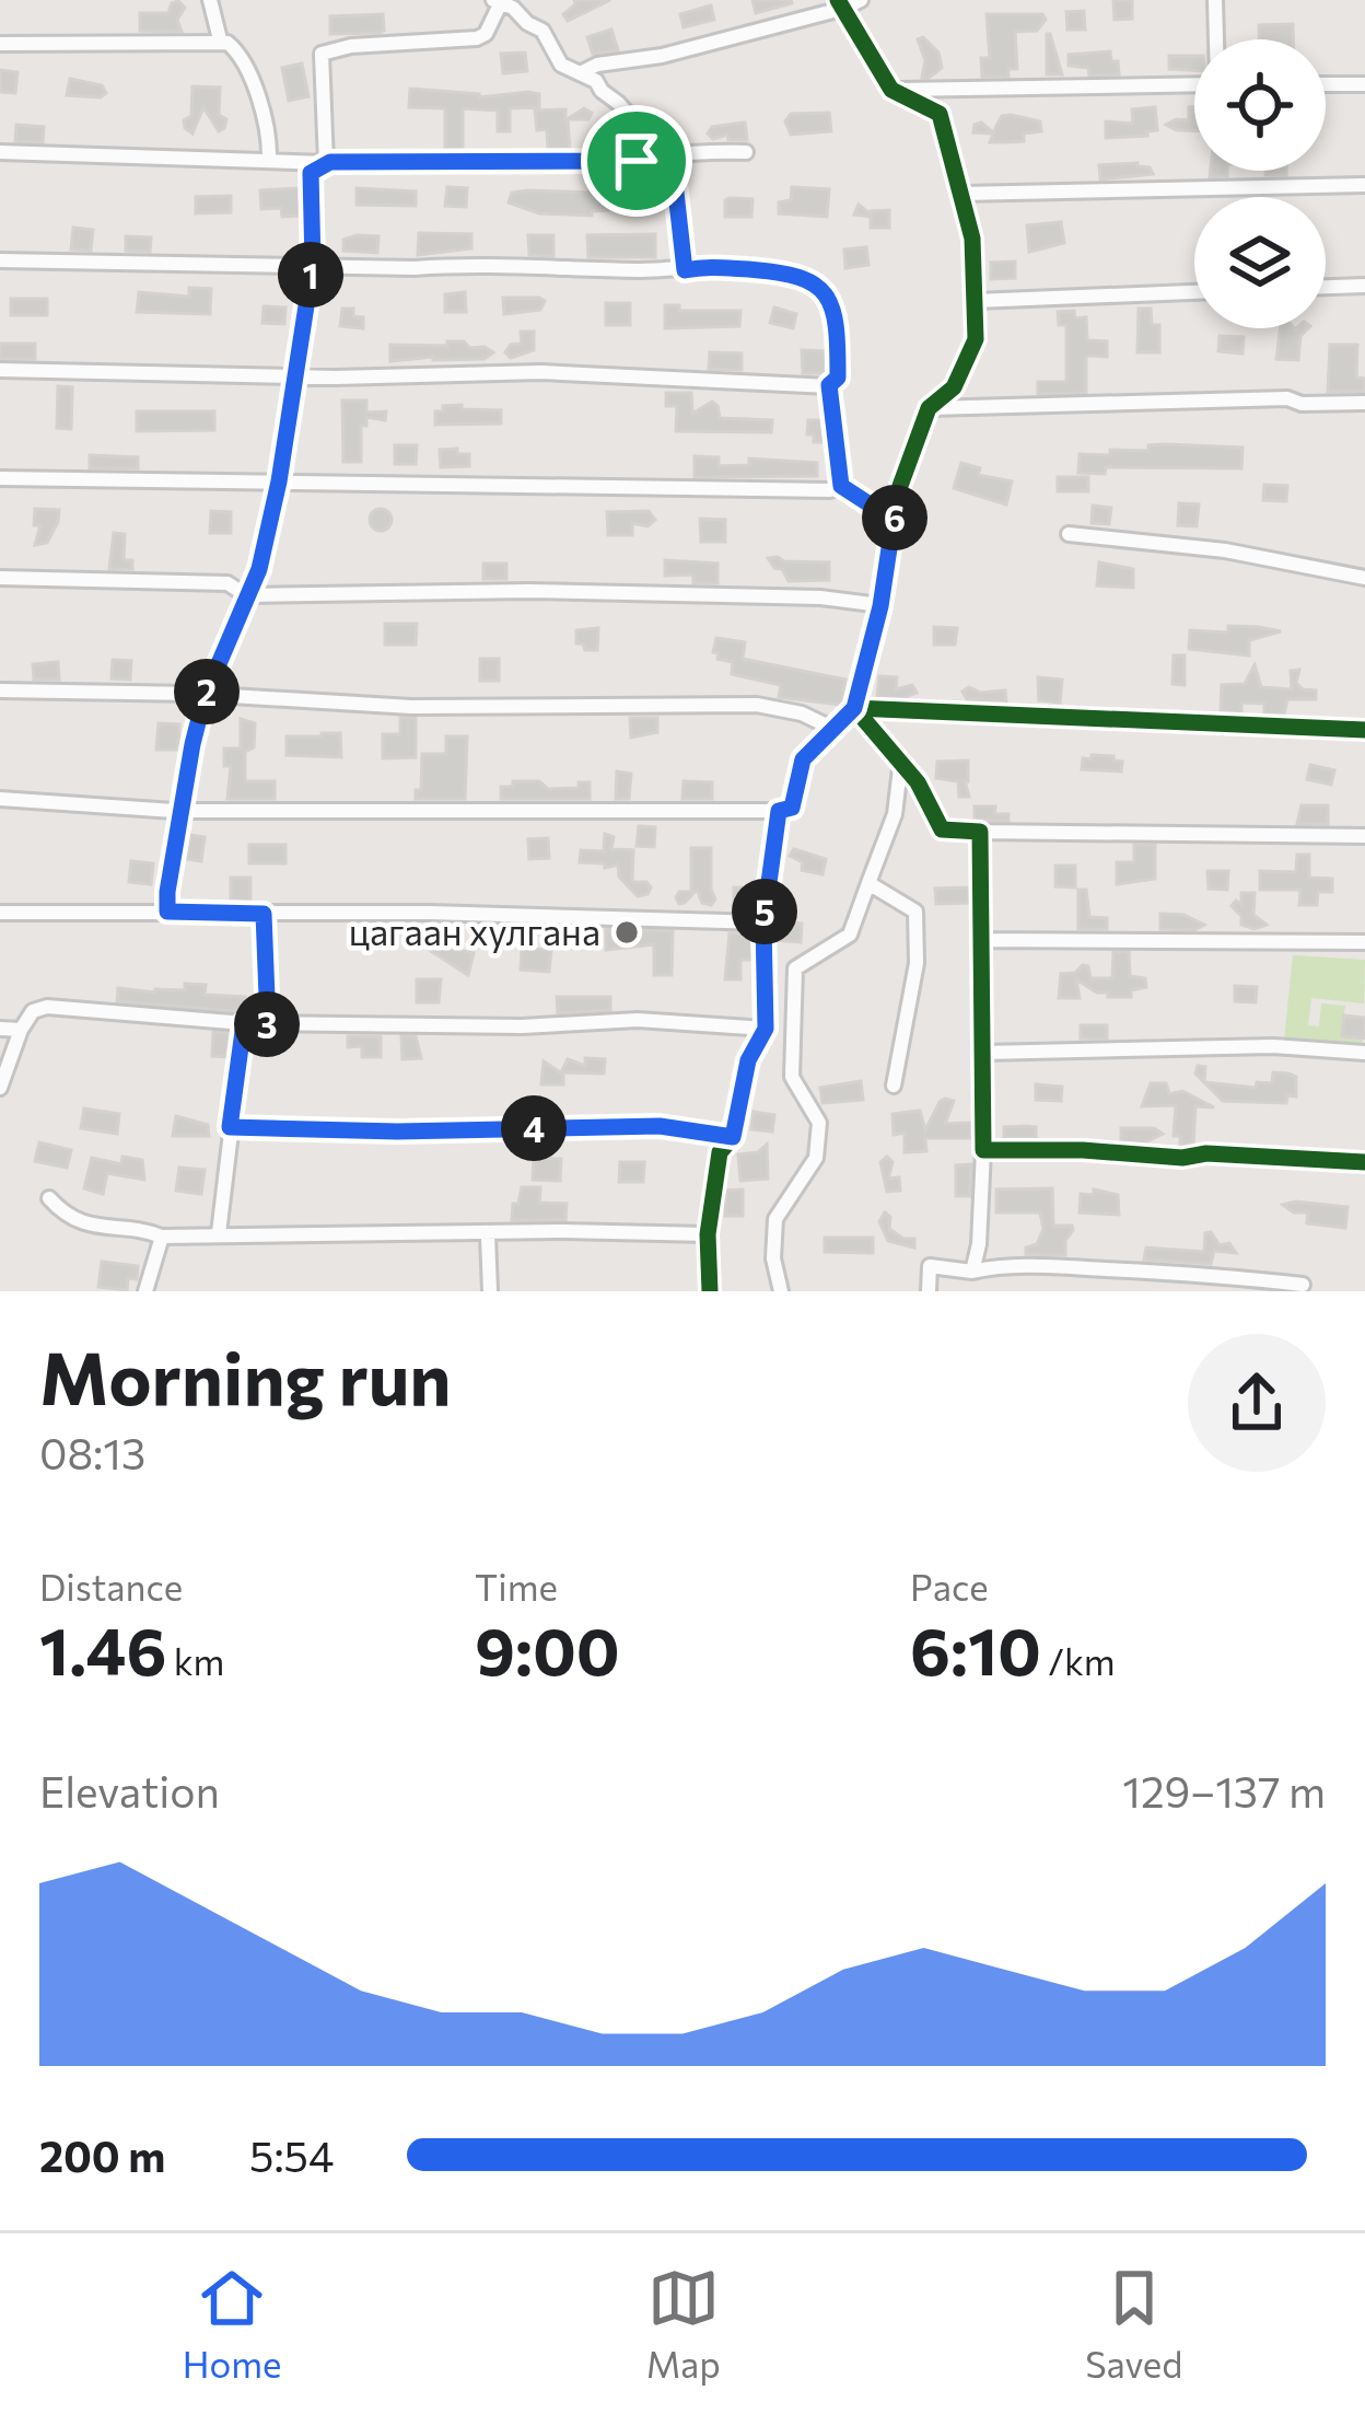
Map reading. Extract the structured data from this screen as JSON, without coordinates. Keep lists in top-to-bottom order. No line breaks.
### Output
{"places":["цагаан хулгана"],"page":{"pins":["1","6","2","5","3","4"],"heading":["Morning run","08:13"],"stats":[["Distance","1.46 km"],["Time","9:00"],["Pace","6:10 /km"]],"chart":["Elevation","129–137 m"],"list":[{"name":"200 m","note":"5:54"}],"tabs":["Home","Map","Saved"]}}
